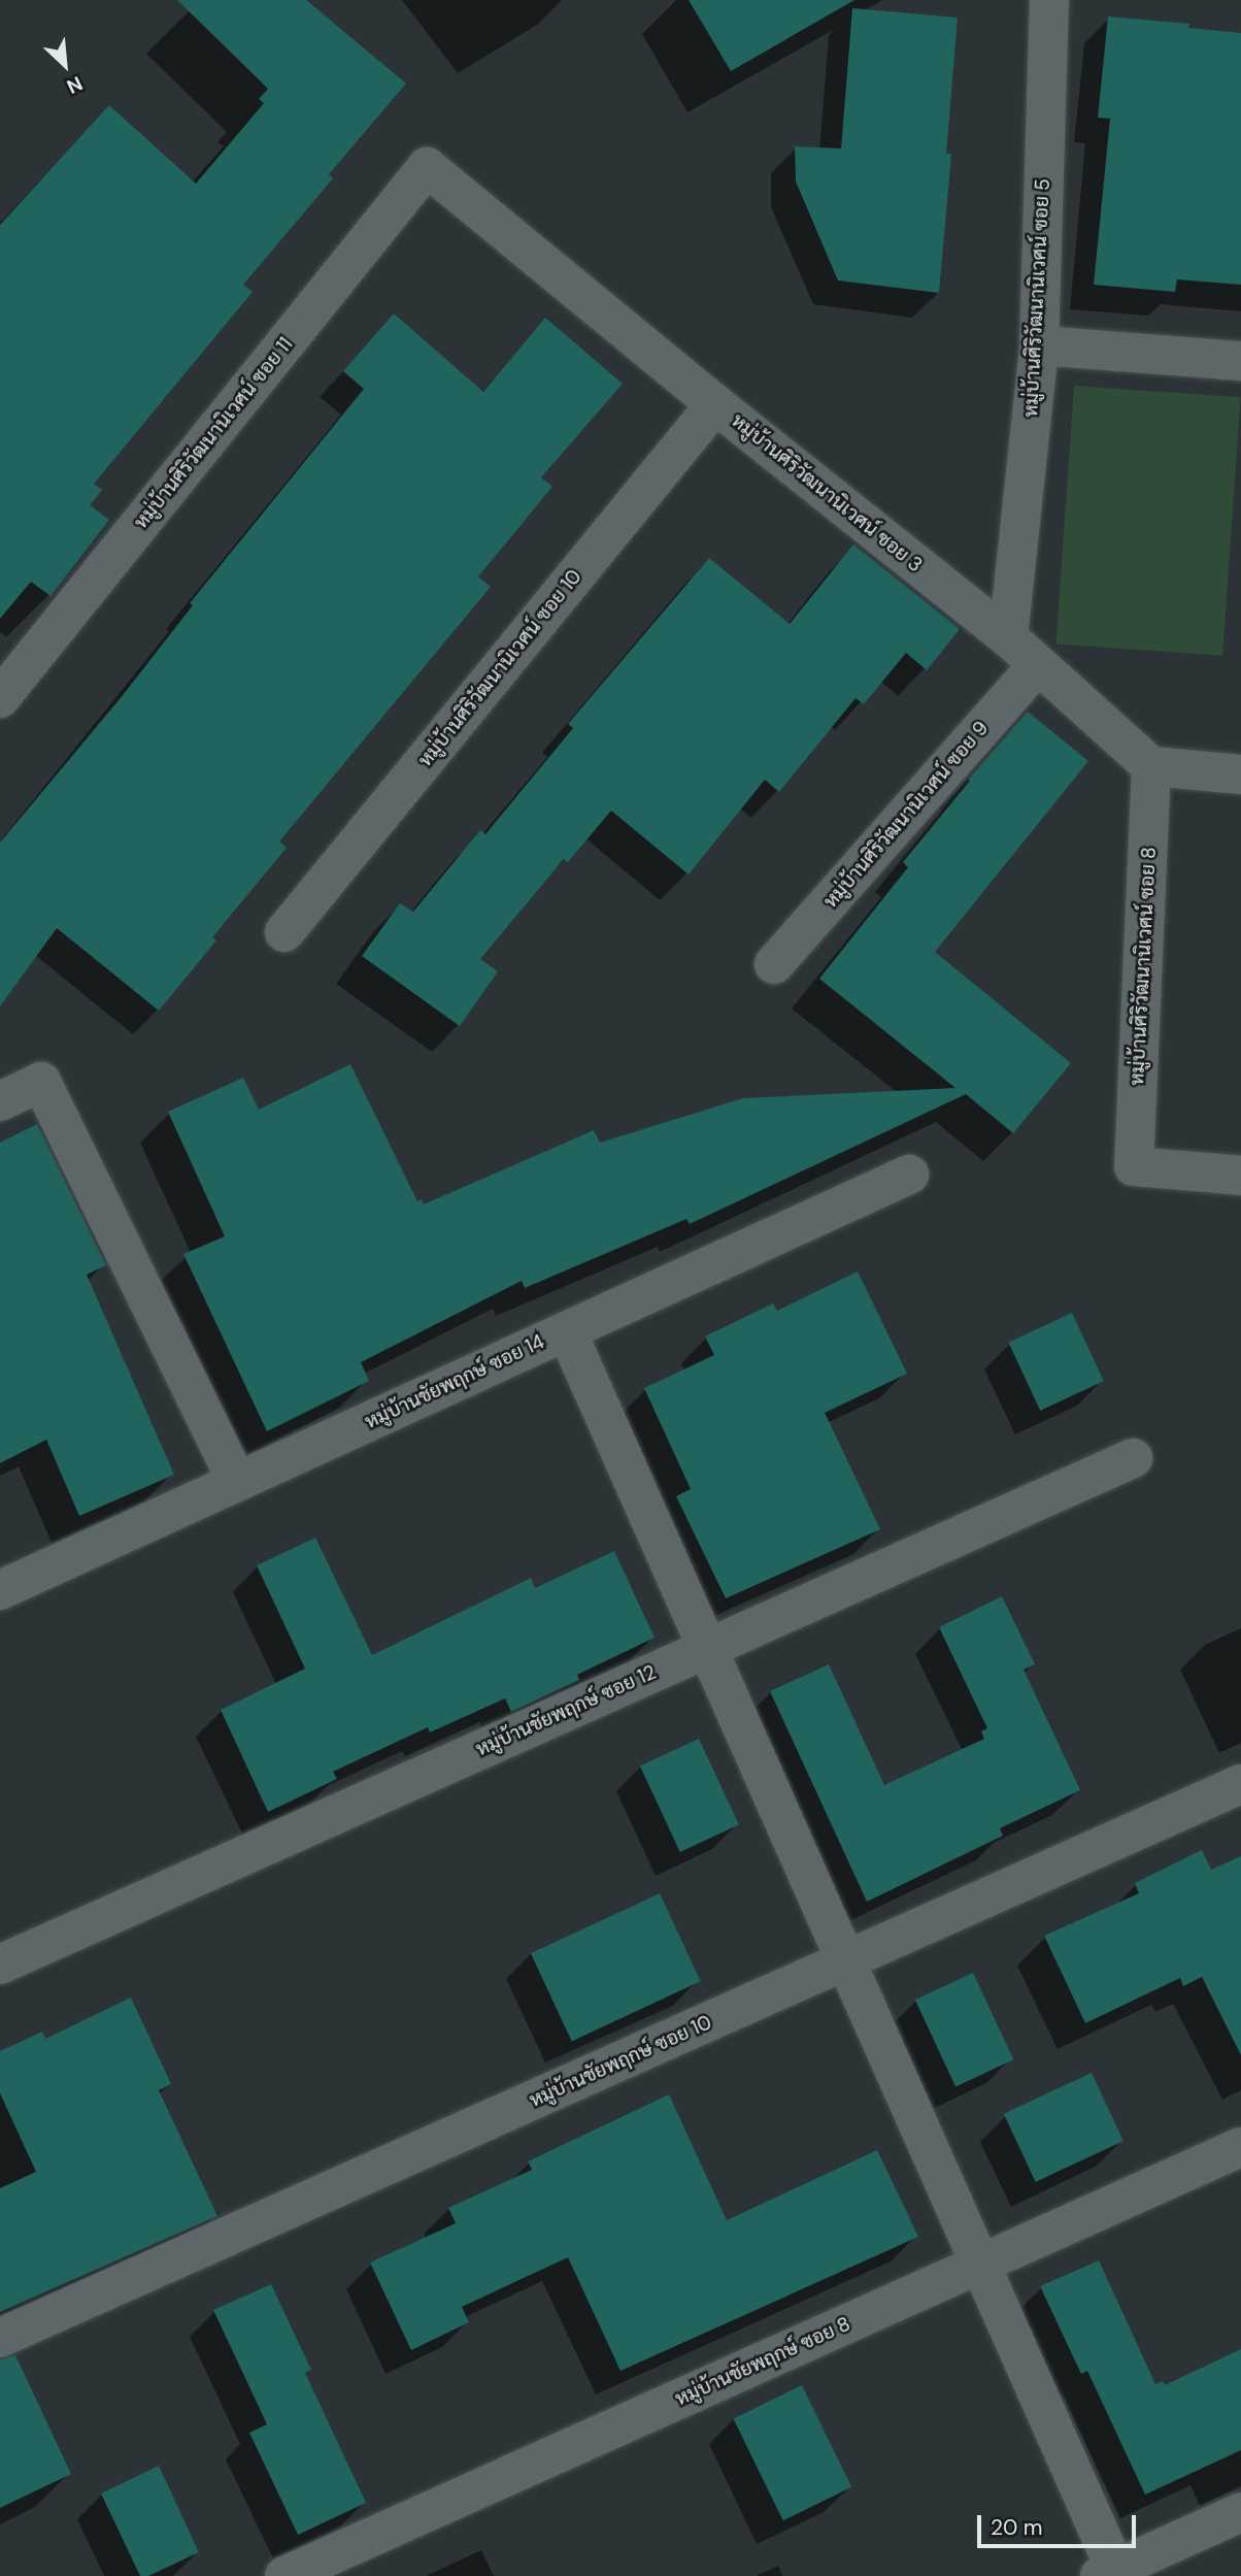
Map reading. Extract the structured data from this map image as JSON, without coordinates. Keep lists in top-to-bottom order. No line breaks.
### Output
{"streets":{"street":["หมู่บ้านศิริวัฒนานิเวศน์ ซอย 5","หมู่บ้านศิริวัฒนานิเวศน์ ซอย 11","หมู่บ้านศิริวัฒนานิเวศน์ ซอย 3","หมู่บ้านศิริวัฒนานิเวศน์ ซอย 10","หมู่บ้านศิริวัฒนานิเวศน์ ซอย 9","หมู่บ้านศิริวัฒนานิเวศน์ ซอย 8","หมู่บ้านชัยพฤกษ์ ซอย 14","หมู่บ้านชัยพฤกษ์ ซอย 12","หมู่บ้านชัยพฤกษ์ ซอย 10","หมู่บ้านชัยพฤกษ์ ซอย 8"]},"crossings":[["หมู่บ้านศิริวัฒนานิเวศน์ ซอย 5","หมู่บ้านศิริวัฒนานิเวศน์ ซอย 3"],["หมู่บ้านศิริวัฒนานิเวศน์ ซอย 11","หมู่บ้านศิริวัฒนานิเวศน์ ซอย 3"],["หมู่บ้านศิริวัฒนานิเวศน์ ซอย 3","หมู่บ้านศิริวัฒนานิเวศน์ ซอย 10"],["หมู่บ้านศิริวัฒนานิเวศน์ ซอย 3","หมู่บ้านศิริวัฒนานิเวศน์ ซอย 9"],["หมู่บ้านศิริวัฒนานิเวศน์ ซอย 3","หมู่บ้านศิริวัฒนานิเวศน์ ซอย 8"]],"scale_bar":"20 m","north":"bottom right"}
